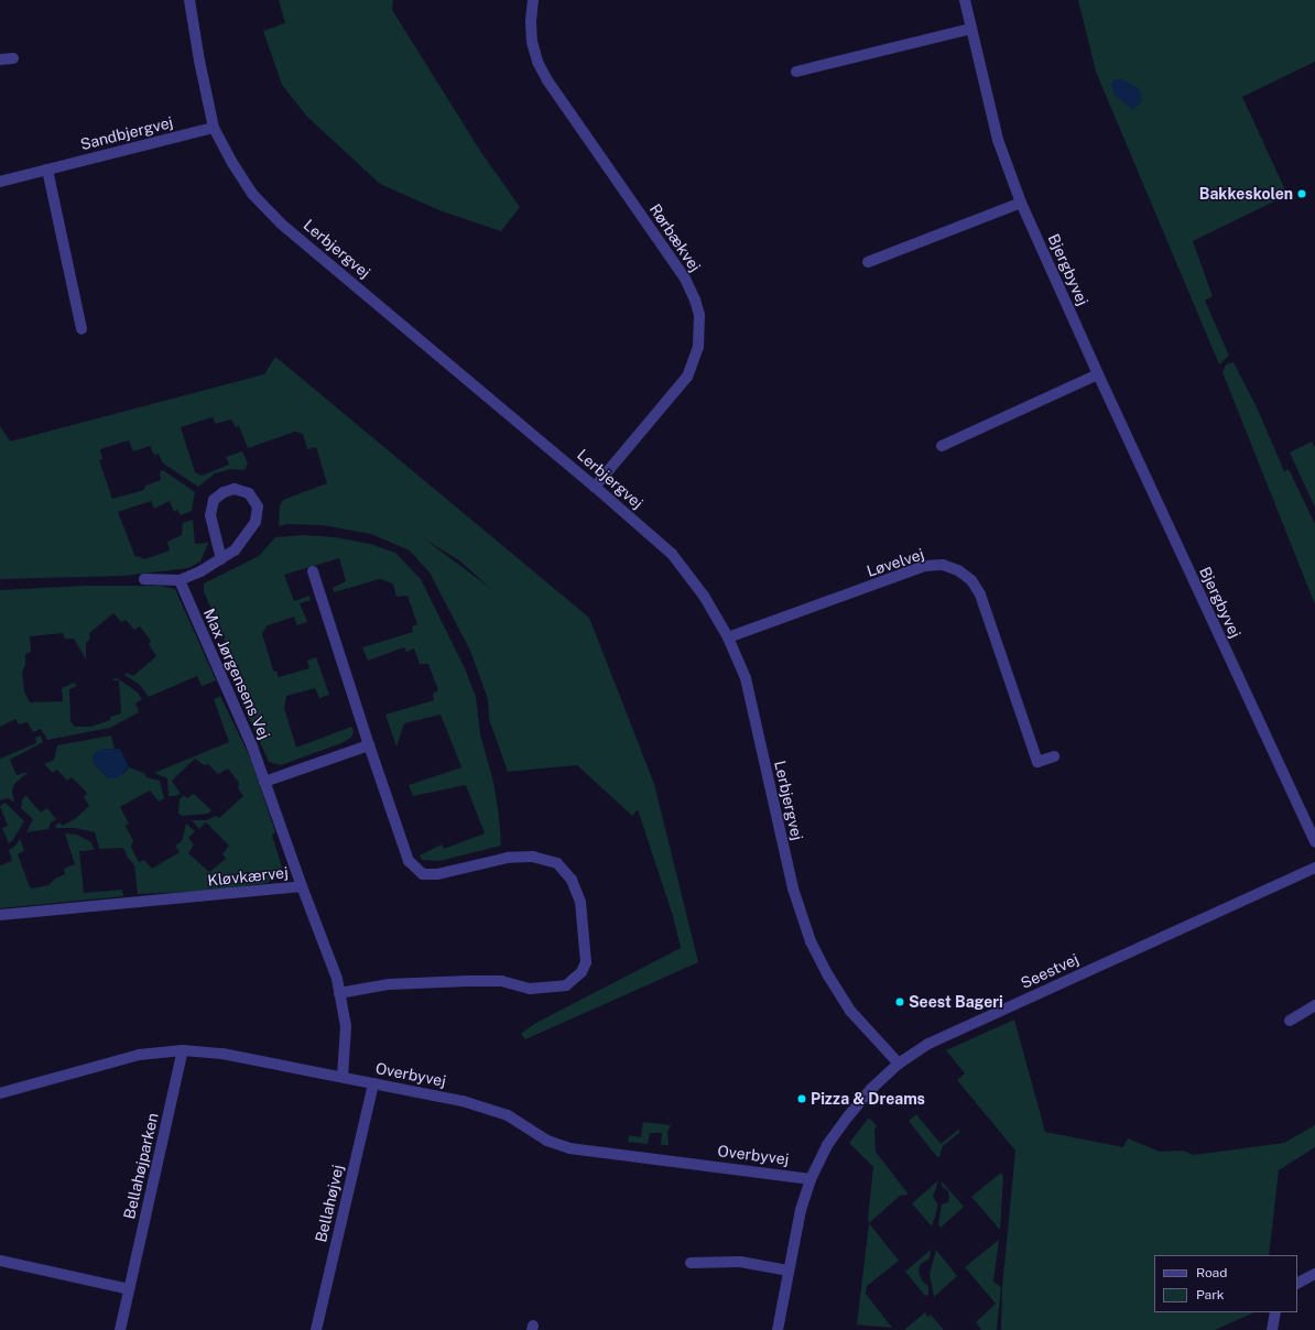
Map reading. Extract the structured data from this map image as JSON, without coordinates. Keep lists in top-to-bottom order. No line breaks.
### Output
{"streets":{"street":["Sandbjergvej","Rørbækvej","Lerbjergvej","Bjergbyvej","Løvelvej","Max Jørgensens Vej","Kløvkærvej","Seestvej","Overbyvej","Bellahøjparken","Bellahøjvej"]},"crossings":[["Sandbjergvej","Lerbjergvej"],["Rørbækvej","Lerbjergvej"],["Lerbjergvej","Løvelvej"],["Lerbjergvej","Seestvej"],["Max Jørgensens Vej","Kløvkærvej"],["Kløvkærvej","Overbyvej"],["Seestvej","Overbyvej"],["Overbyvej","Bellahøjparken"],["Overbyvej","Bellahøjvej"]],"places":["Bakkeskolen","Seest Bageri","Pizza & Dreams"],"legend":["Road","Park"]}
